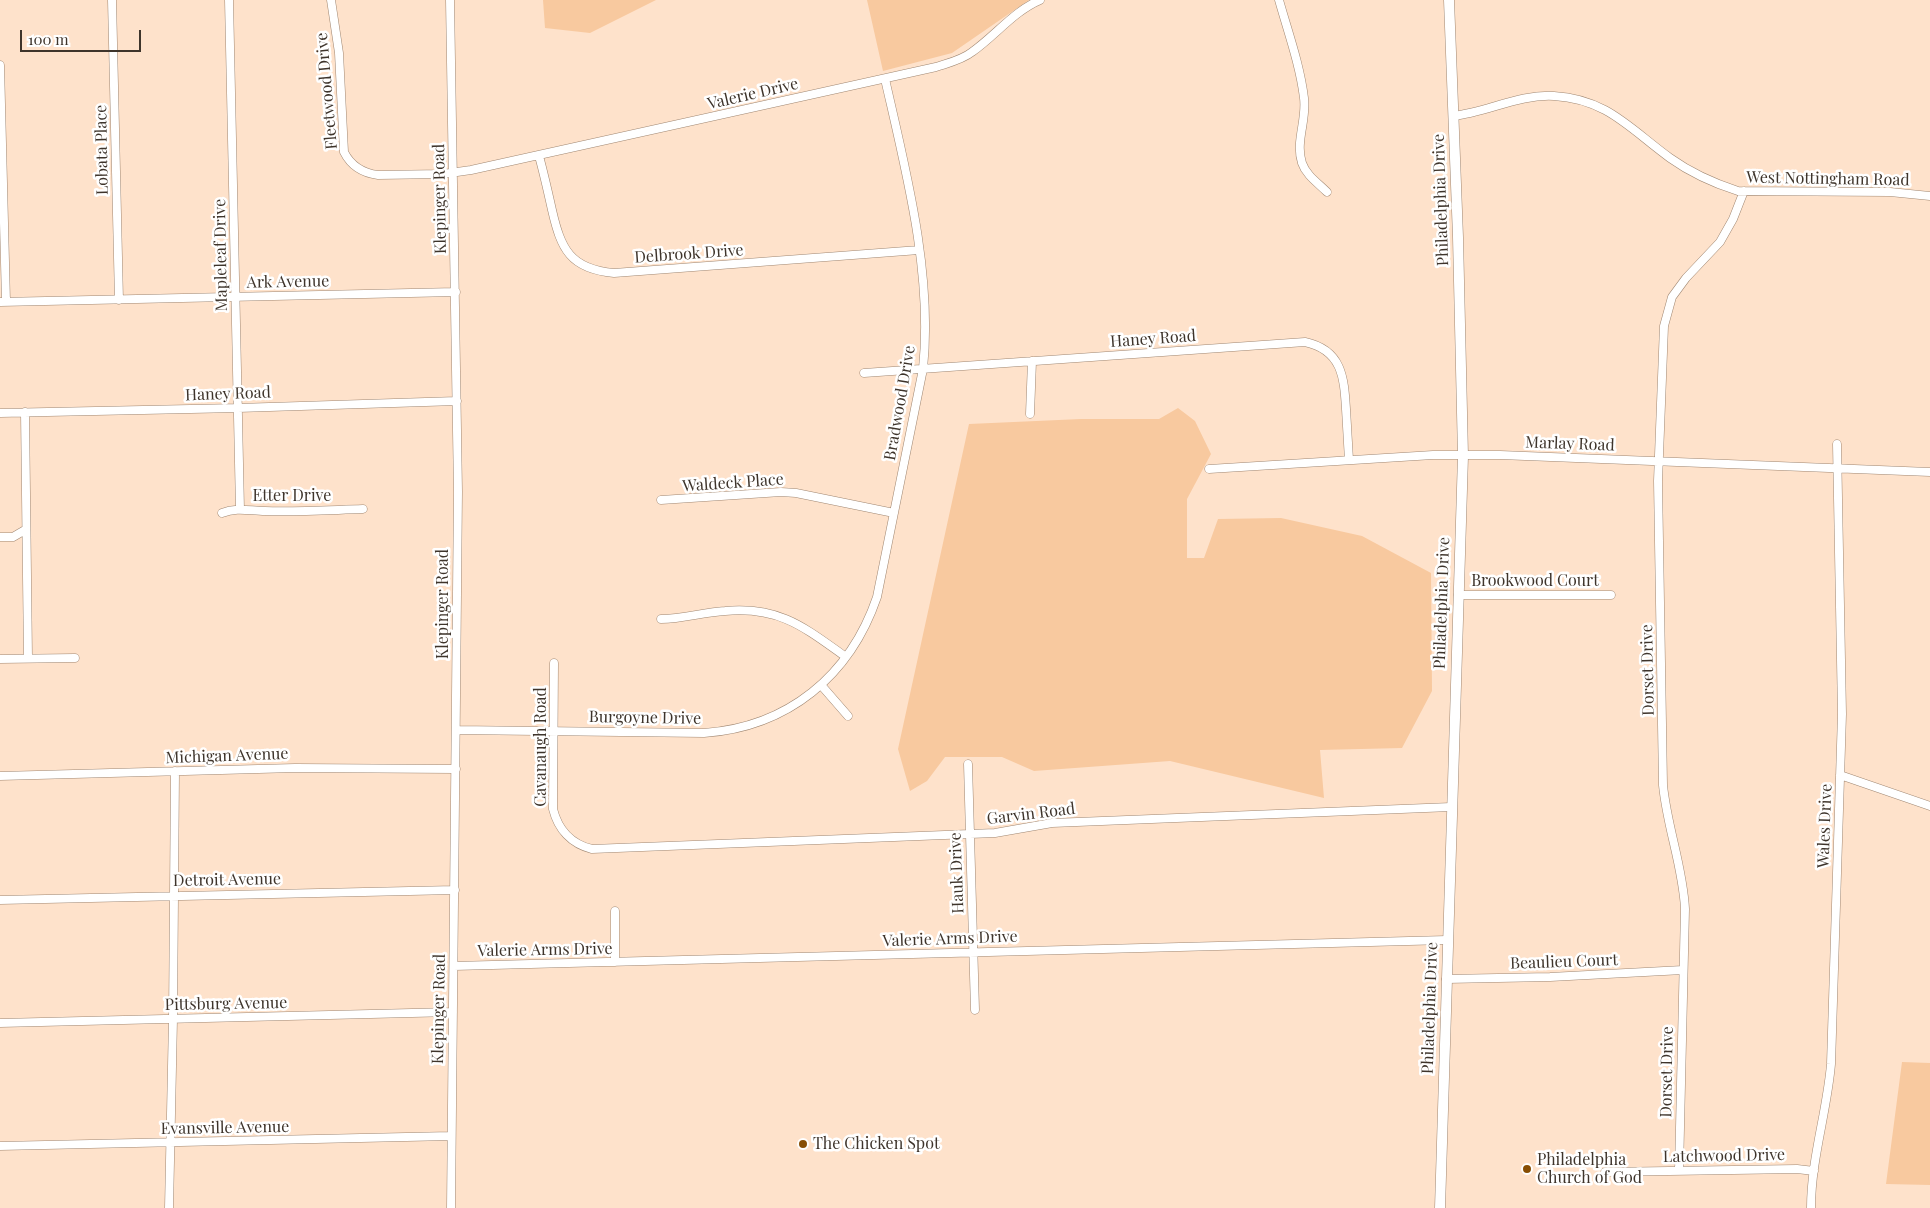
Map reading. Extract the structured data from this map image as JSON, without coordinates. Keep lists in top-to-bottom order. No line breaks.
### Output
{"streets":{"main road":["Philadelphia Drive"],"street":["Fleetwood Drive","Valerie Drive","Lobata Place","West Nottingham Road","Klepinger Road","Delbrook Drive","Mapleleaf Drive","Ark Avenue","Haney Road","Bradwood Drive","Marlay Road","Waldeck Place","Etter Drive","Brookwood Court","Dorset Drive","Burgoyne Drive","Cavanaugh Road","Michigan Avenue","Garvin Road","Wales Drive","Hauk Drive","Detroit Avenue","Valerie Arms Drive","Beaulieu Court","Pittsburg Avenue","Evansville Avenue","Latchwood Drive"]},"crossings":[["Fleetwood Drive","Valerie Drive"],["Fleetwood Drive","Klepinger Road"],["Valerie Drive","Klepinger Road"],["Valerie Drive","Delbrook Drive"],["Valerie Drive","Bradwood Drive"],["Lobata Place","Ark Avenue"],["West Nottingham Road","Philadelphia Drive"],["West Nottingham Road","Dorset Drive"],["Klepinger Road","Ark Avenue"],["Klepinger Road","Haney Road"],["Klepinger Road","Burgoyne Drive"],["Klepinger Road","Michigan Avenue"],["Klepinger Road","Detroit Avenue"],["Klepinger Road","Valerie Arms Drive"],["Klepinger Road","Pittsburg Avenue"],["Klepinger Road","Evansville Avenue"],["Philadelphia Drive","Marlay Road"],["Philadelphia Drive","Brookwood Court"],["Philadelphia Drive","Garvin Road"],["Philadelphia Drive","Valerie Arms Drive"],["Philadelphia Drive","Beaulieu Court"],["Delbrook Drive","Bradwood Drive"],["Mapleleaf Drive","Ark Avenue"],["Mapleleaf Drive","Haney Road"],["Mapleleaf Drive","Etter Drive"],["Haney Road","Bradwood Drive"],["Haney Road","Marlay Road"],["Bradwood Drive","Waldeck Place"],["Bradwood Drive","Burgoyne Drive"],["Marlay Road","Dorset Drive"],["Marlay Road","Wales Drive"],["Dorset Drive","Beaulieu Court"],["Dorset Drive","Latchwood Drive"],["Burgoyne Drive","Cavanaugh Road"],["Cavanaugh Road","Garvin Road"],["Garvin Road","Hauk Drive"],["Wales Drive","Latchwood Drive"],["Hauk Drive","Valerie Arms Drive"]],"places":["The Chicken Spot","Philadelphia Church of God"],"scale_bar":"100 m"}
